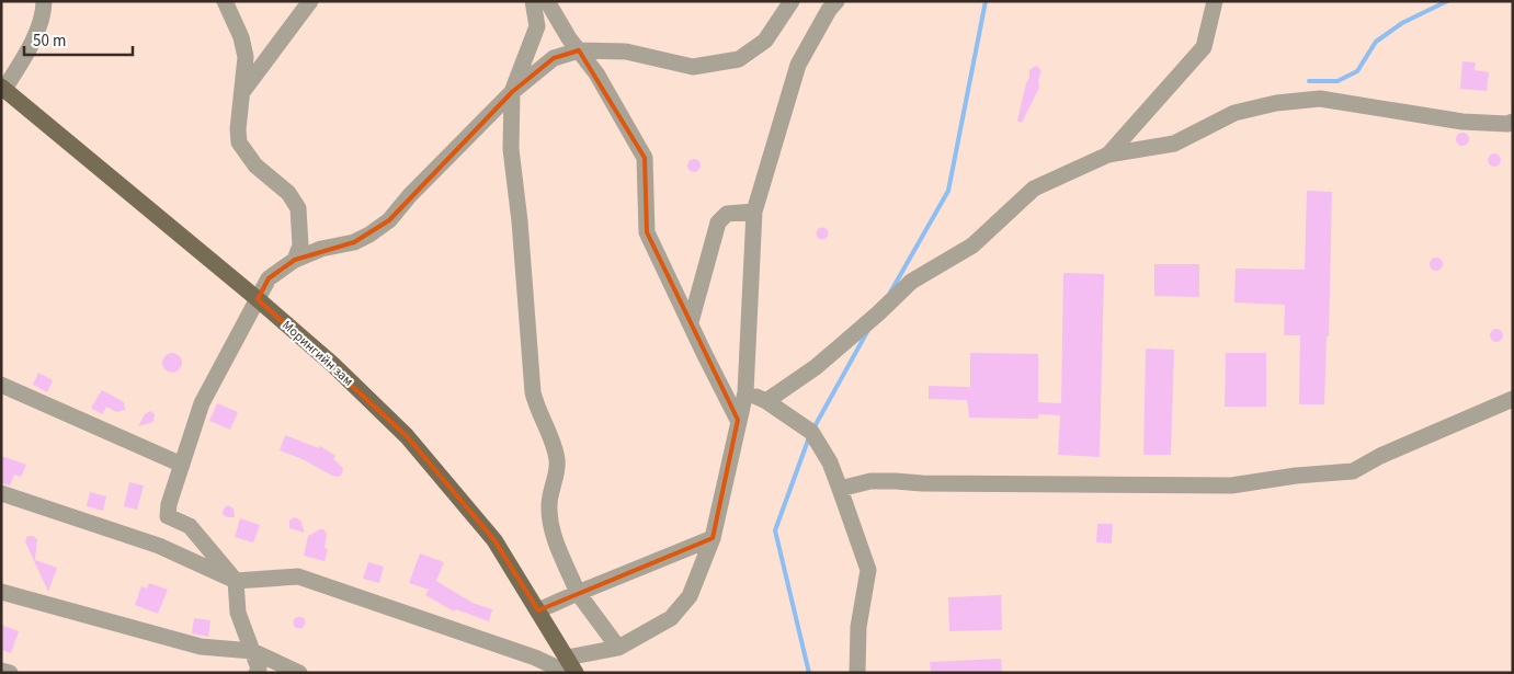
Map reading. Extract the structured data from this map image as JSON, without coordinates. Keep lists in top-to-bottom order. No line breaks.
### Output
{"streets":{"main road":["Морингийн зам"]},"scale_bar":"50 m"}
